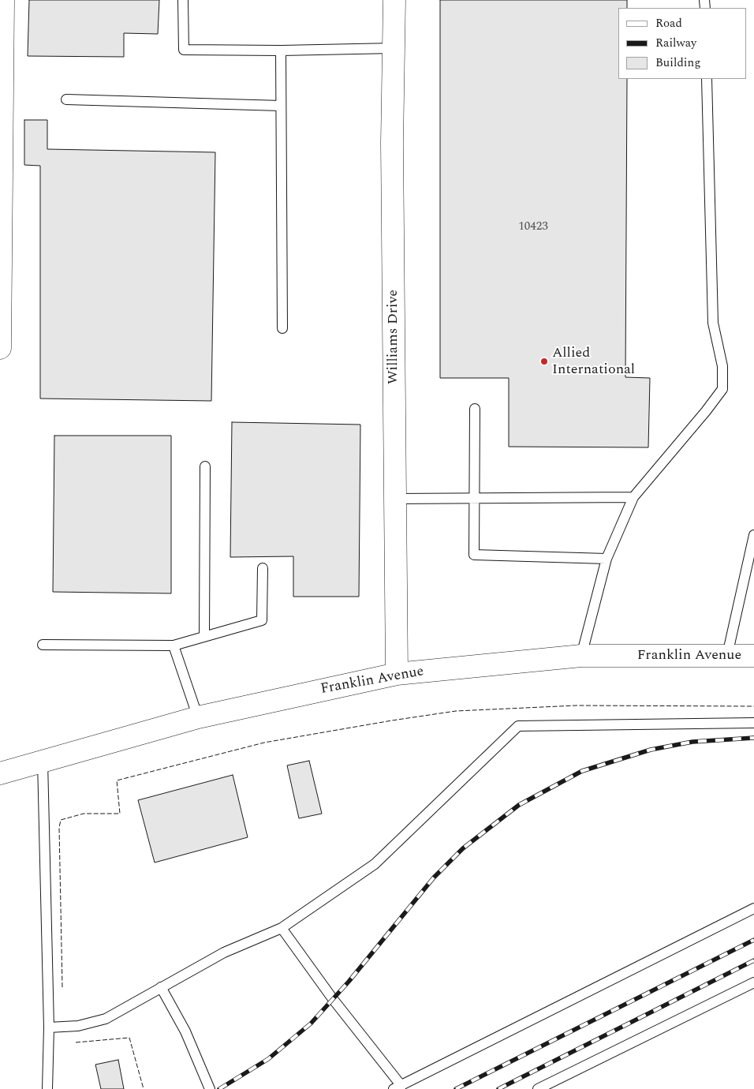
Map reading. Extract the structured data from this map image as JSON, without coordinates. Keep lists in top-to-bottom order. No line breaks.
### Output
{"streets":{"main road":["Williams Drive","Franklin Avenue"]},"crossings":[["Williams Drive","Franklin Avenue"]],"places":["Allied International"],"house_numbers":["10423"],"legend":["Road","Railway","Building"]}
